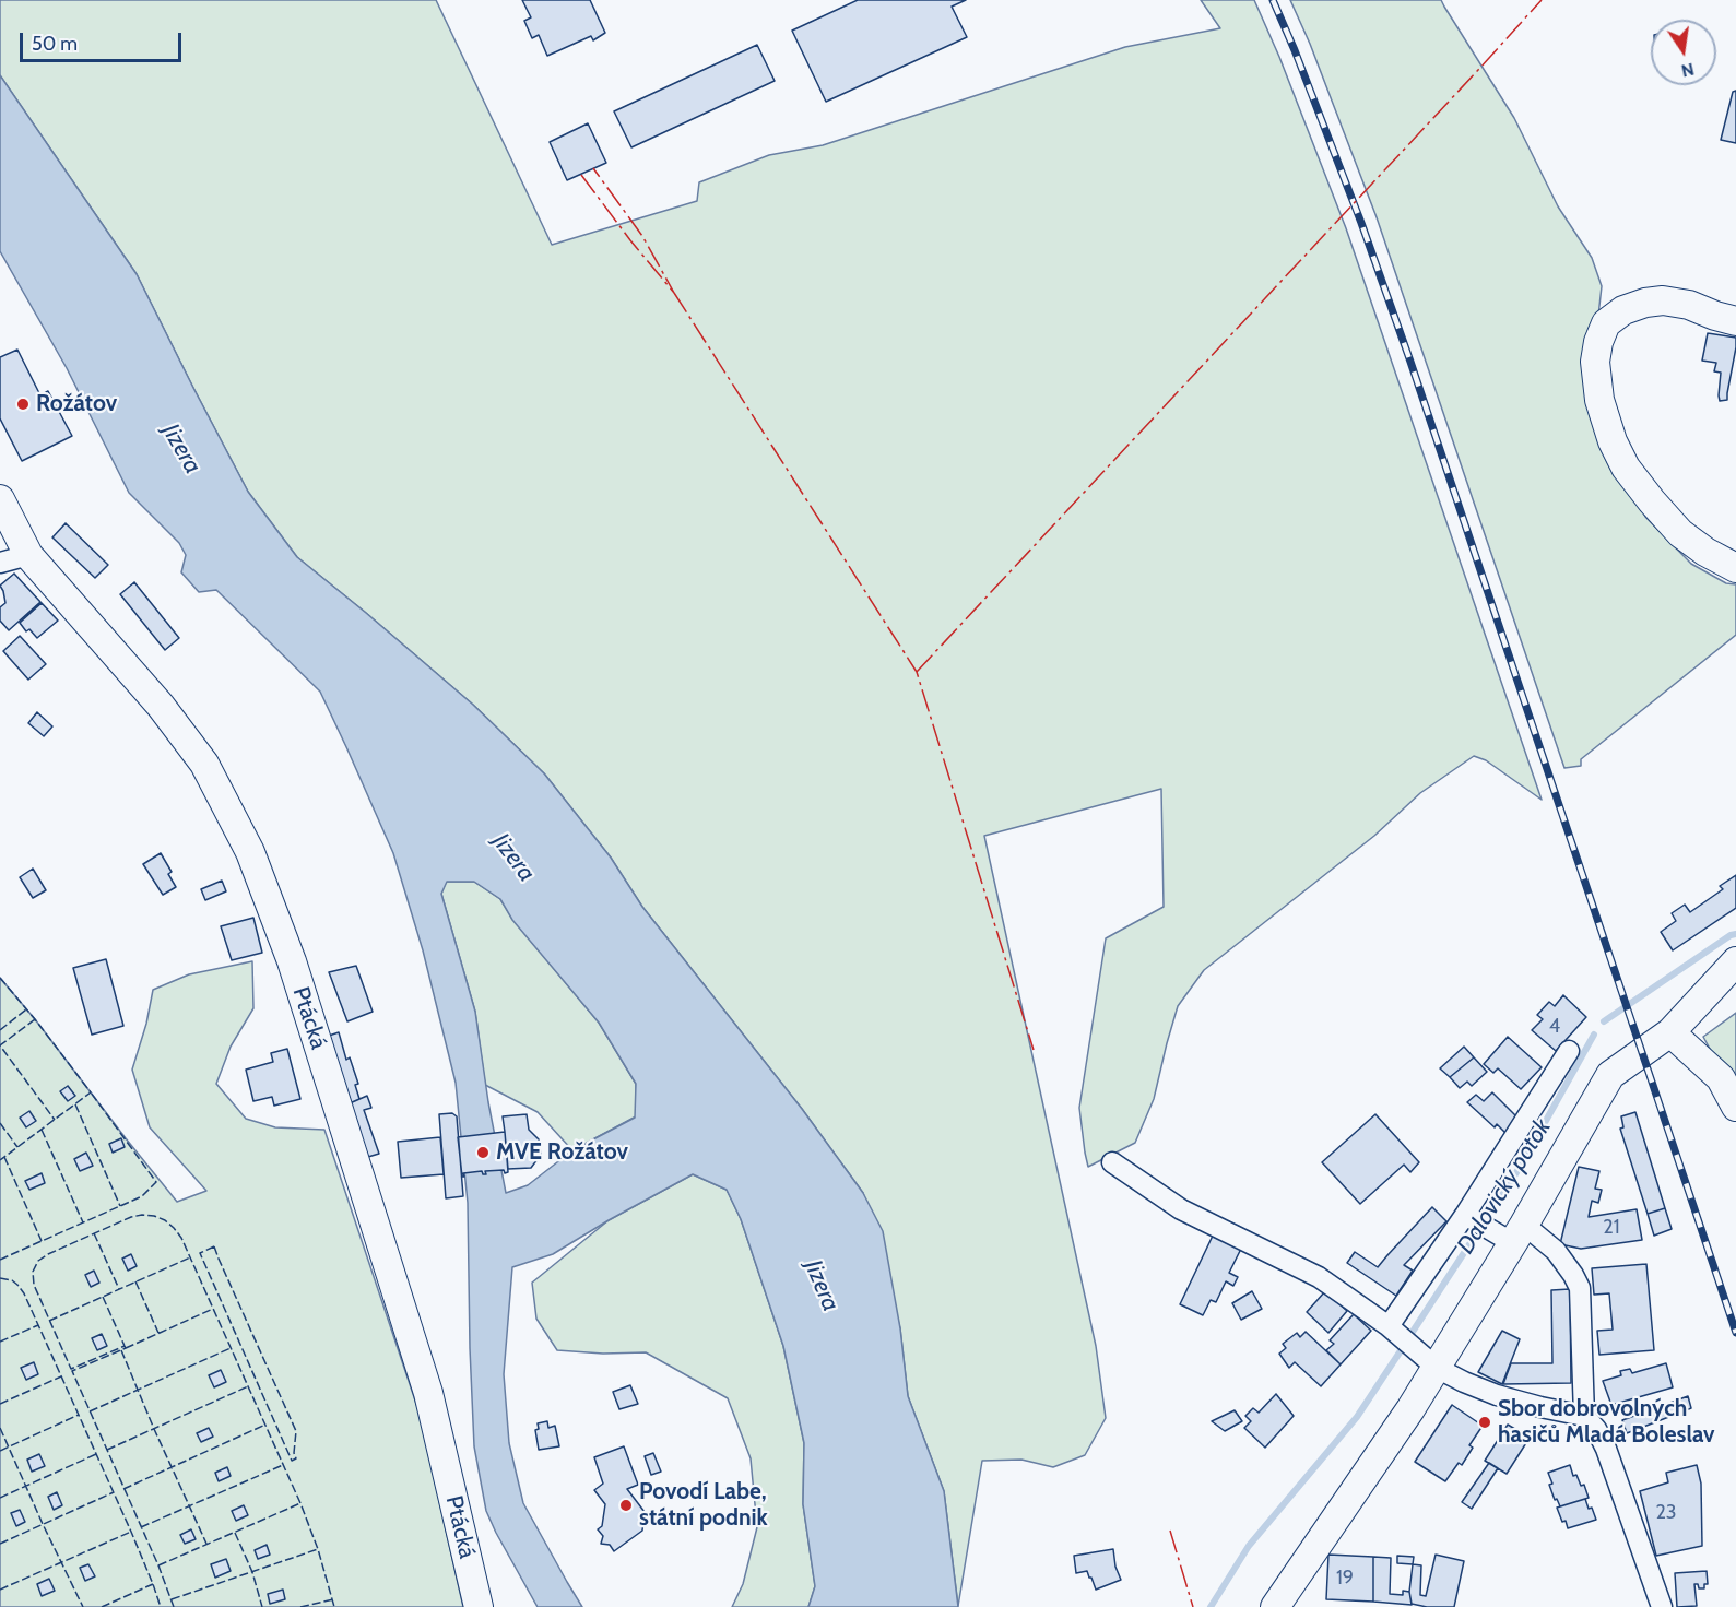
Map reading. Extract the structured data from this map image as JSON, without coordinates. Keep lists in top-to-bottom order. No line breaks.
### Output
{"streets":{"street":["Ptácká"]},"water":["Jizera","Dalovický potok"],"places":["Rožátov","MVE Rožátov","Sbor dobrovolných hasičů Mladá Boleslav","Povodí Labe, státní podnik"],"house_numbers":["4","21","23","19"],"scale_bar":"50 m","north":"bottom"}
